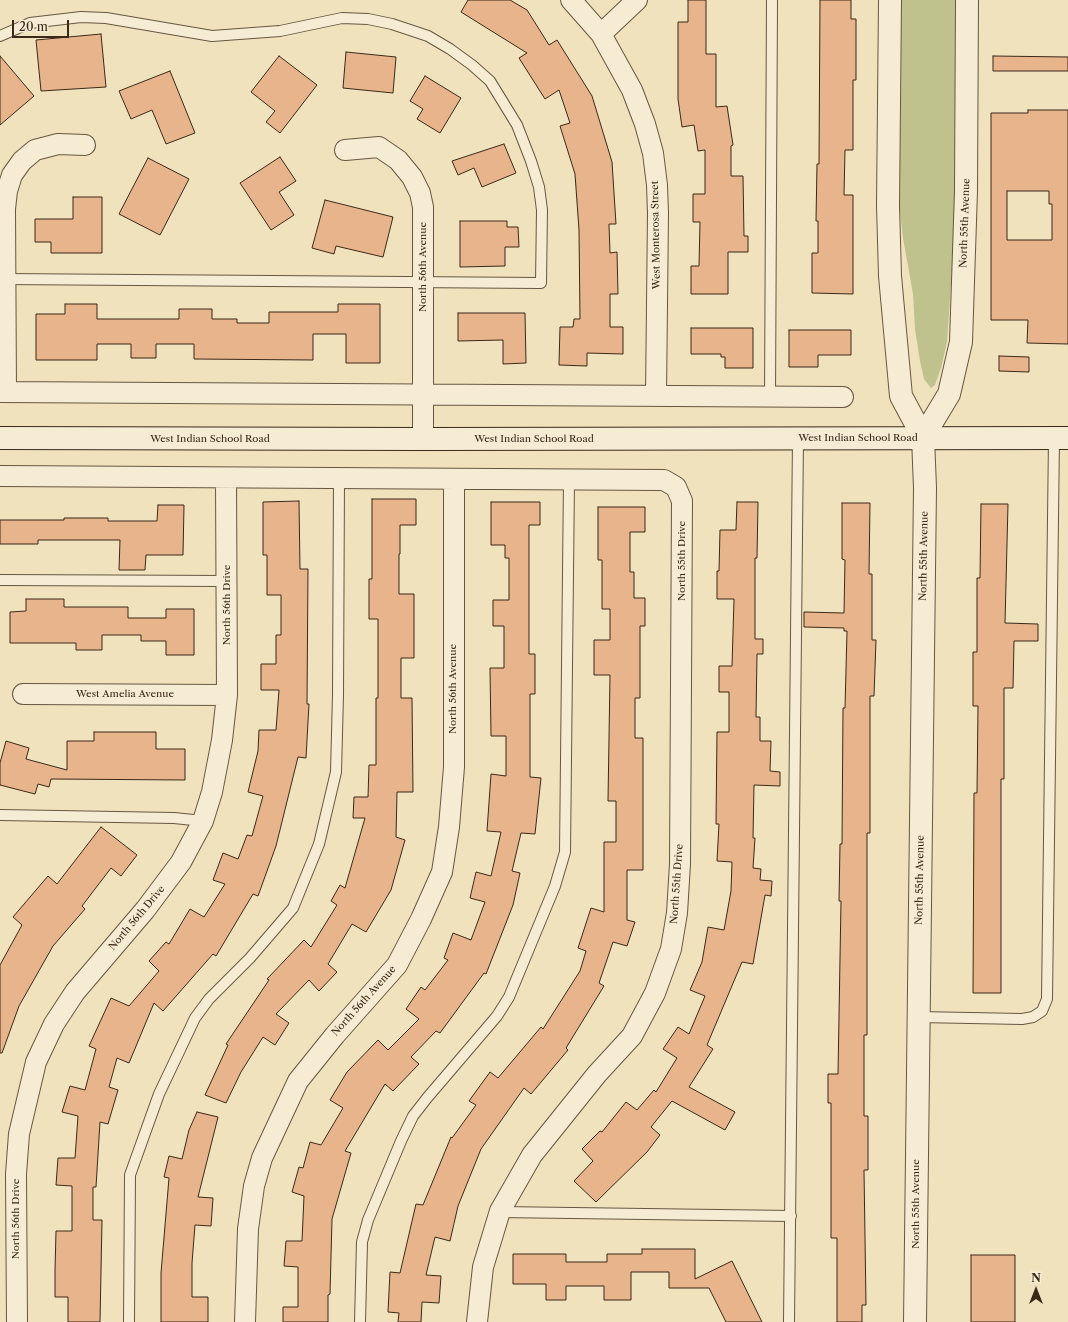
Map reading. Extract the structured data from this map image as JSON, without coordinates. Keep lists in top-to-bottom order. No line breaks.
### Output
{"streets":{"street":["North 55th Avenue","West Monterosa Street","North 56th Avenue","West Indian School Road","North 55th Drive","North 56th Drive","West Amelia Avenue"]},"crossings":[["North 55th Avenue","West Indian School Road"],["North 56th Avenue","West Indian School Road"],["North 56th Drive","West Amelia Avenue"]],"scale_bar":"20 m","north":"top"}
